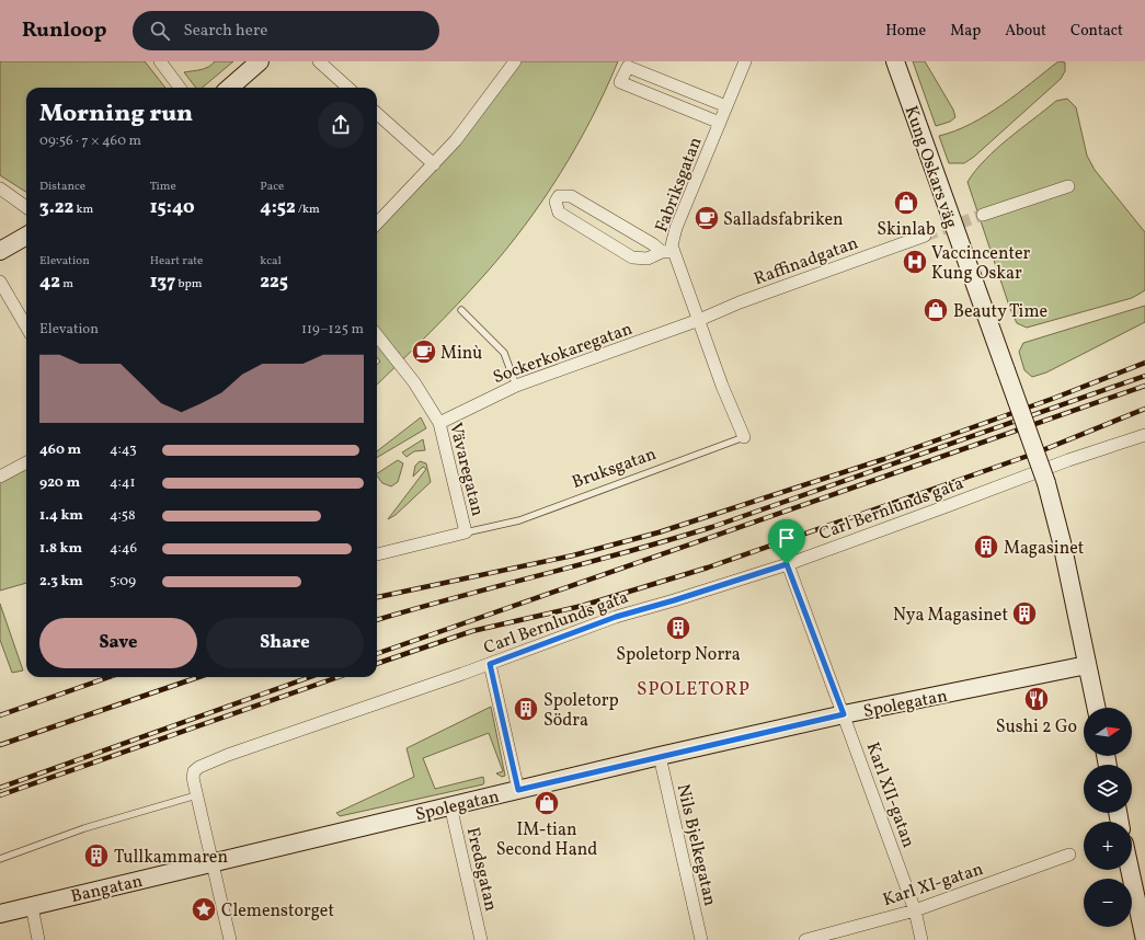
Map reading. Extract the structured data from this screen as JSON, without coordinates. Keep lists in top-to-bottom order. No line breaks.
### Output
{"streets":{"street":["Kung Oskars väg","Fabriksgatan","Raffinadgatan","Sockerkokaregatan","Bruksgatan","Vävaregatan","Carl Bernlunds gata","Spolegatan","Karl XII-gatan","Nils Bjelkegatan","Fredsgatan","Karl XI-gatan","Bangatan"]},"crossings":[["Kung Oskars väg","Spolegatan"],["Fabriksgatan","Raffinadgatan"],["Fabriksgatan","Sockerkokaregatan"],["Fabriksgatan","Bruksgatan"],["Raffinadgatan","Sockerkokaregatan"],["Raffinadgatan","Bruksgatan"],["Sockerkokaregatan","Bruksgatan"],["Sockerkokaregatan","Vävaregatan"],["Bruksgatan","Vävaregatan"],["Carl Bernlunds gata","Spolegatan"],["Carl Bernlunds gata","Karl XII-gatan"],["Carl Bernlunds gata","Bangatan"],["Spolegatan","Karl XII-gatan"],["Spolegatan","Nils Bjelkegatan"],["Spolegatan","Fredsgatan"],["Spolegatan","Bangatan"],["Karl XII-gatan","Karl XI-gatan"]],"districts":["SPOLETORP"],"places":{"shop":["Skinlab","Beauty Time","IM-tian Second Hand"],"cafe":["Salladsfabriken","Minù"],"hospital":["Vaccincenter Kung Oskar"],"building":["Magasinet","Nya Magasinet","Spoletorp Norra","Spoletorp Södra","Tullkammaren"],"restaurant":["Sushi 2 Go"],"place":["Clemenstorget"]},"north":"right","page":{"header":"Runloop","search":"Search here","nav":["Home","Map","About","Contact"],"heading":["Morning run","09:56 · 7 × 460 m"],"stats":[["Distance","3.22 km"],["Time","15:40"],["Pace","4:52 /km"],["Elevation","42 m"],["Heart rate","137 bpm"],["kcal","225"]],"chart":["Elevation","119–125 m"],"list":[{"name":"460 m","note":"4:43"},{"name":"920 m","note":"4:41"},{"name":"1.4 km","note":"4:58"},{"name":"1.8 km","note":"4:46"},{"name":"2.3 km","note":"5:09"}],"buttons":["Save","Share"],"map_buttons":["+","−"]}}
